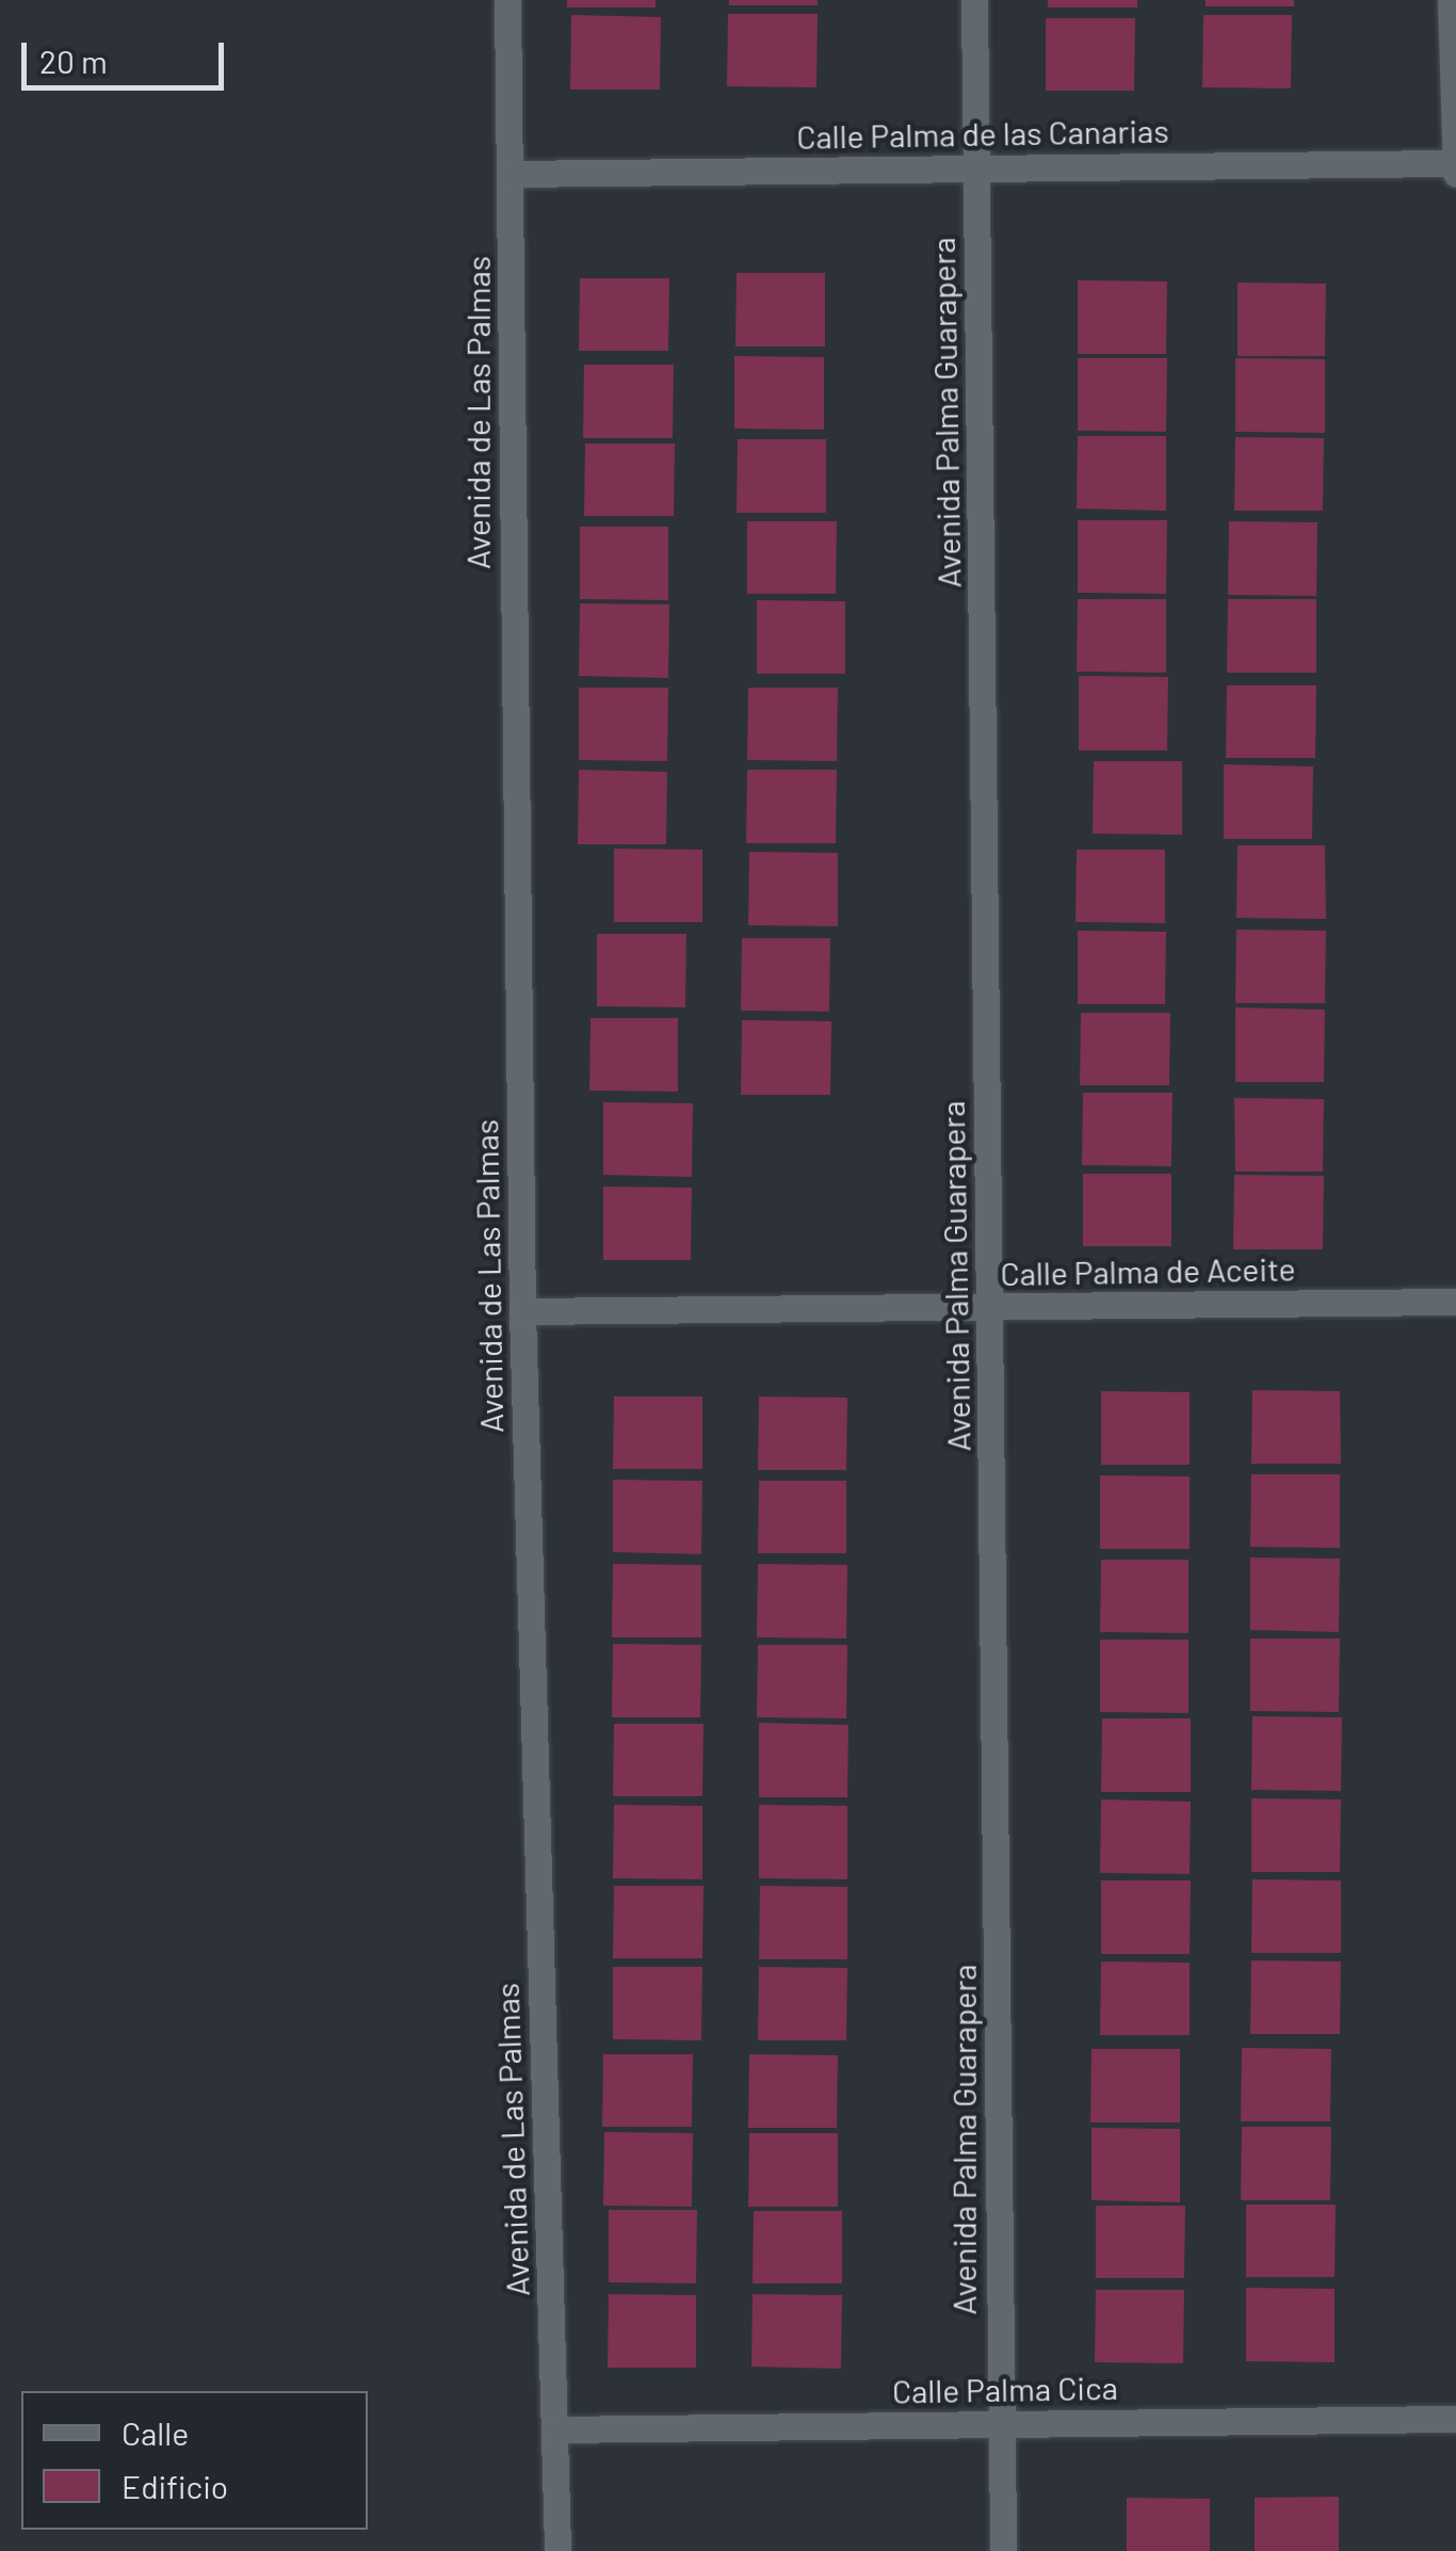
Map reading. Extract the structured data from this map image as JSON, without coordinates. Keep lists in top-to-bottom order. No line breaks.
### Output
{"streets":{"street":["Calle Palma de las Canarias","Avenida de Las Palmas","Avenida Palma Guarapera","Calle Palma de Aceite","Calle Palma Cica"]},"crossings":[["Calle Palma de las Canarias","Avenida de Las Palmas"],["Calle Palma de las Canarias","Avenida Palma Guarapera"],["Avenida de Las Palmas","Calle Palma de Aceite"],["Avenida de Las Palmas","Calle Palma Cica"],["Avenida Palma Guarapera","Calle Palma de Aceite"],["Avenida Palma Guarapera","Calle Palma Cica"]],"legend":["Calle","Edificio"],"scale_bar":"20 m"}
